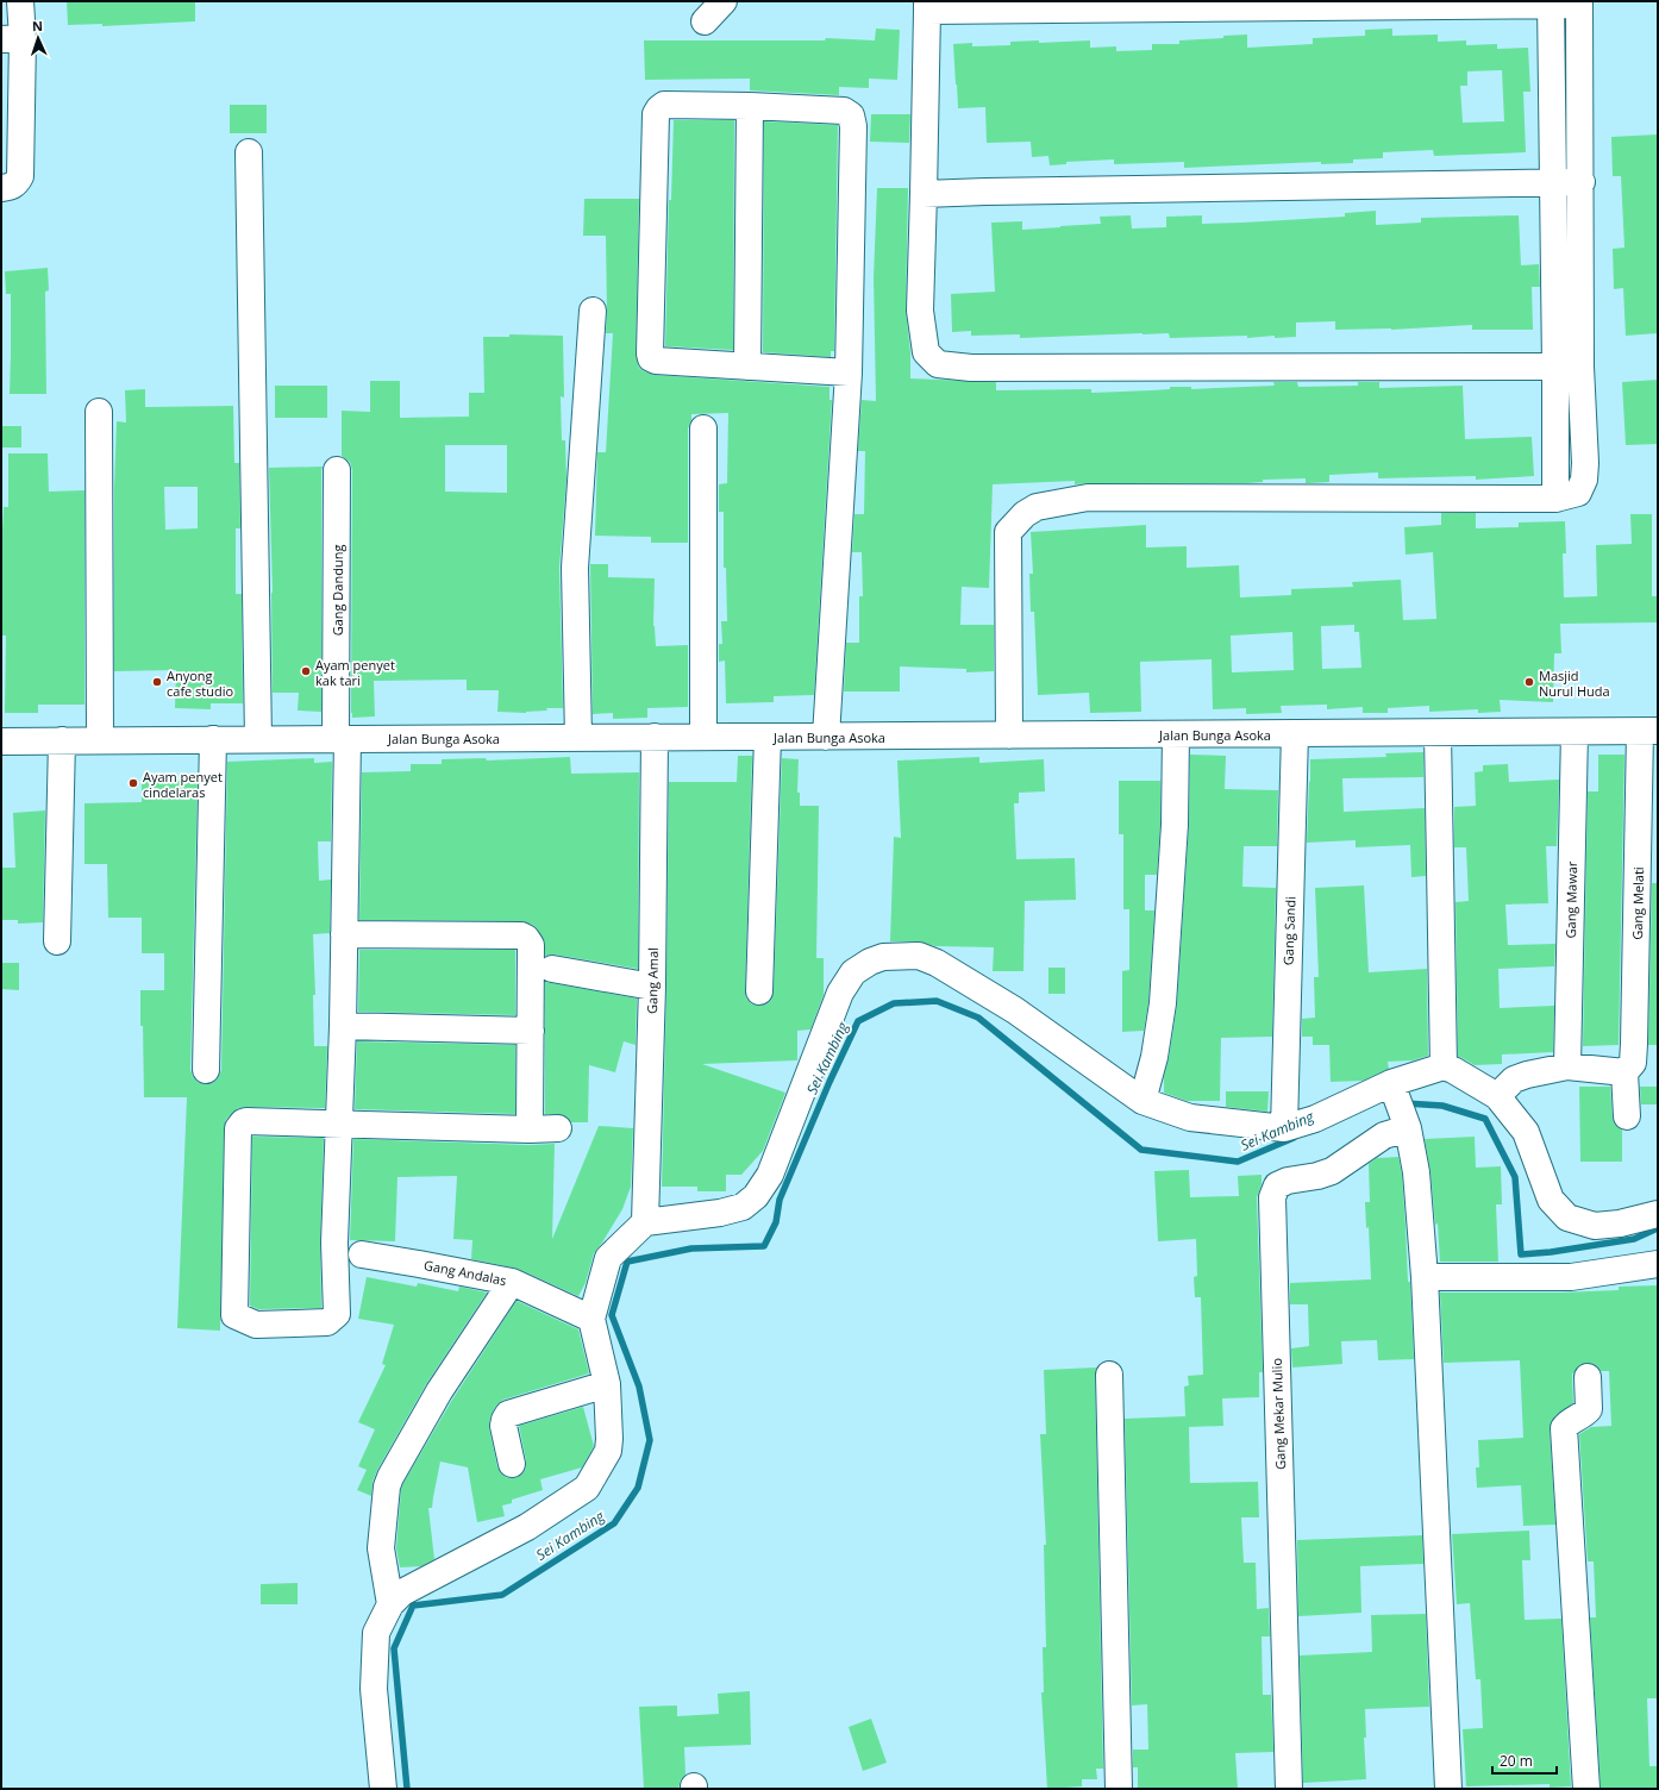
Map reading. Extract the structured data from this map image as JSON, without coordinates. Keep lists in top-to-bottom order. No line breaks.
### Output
{"streets":{"street":["Gang Dandung","Jalan Bunga Asoka","Gang Mawar","Gang Melati","Gang Sandi","Gang Amal","Gang Andalas","Gang Mekar Mulio"]},"crossings":[["Gang Dandung","Jalan Bunga Asoka"],["Jalan Bunga Asoka","Gang Mawar"],["Jalan Bunga Asoka","Gang Melati"],["Jalan Bunga Asoka","Gang Sandi"],["Jalan Bunga Asoka","Gang Amal"]],"water":["Sei Kambing"],"places":["Ayam penyet kak tari","Anyong cafe studio","Masjid Nurul Huda","Ayam penyet cindelaras"],"scale_bar":"20 m","north":"top"}
